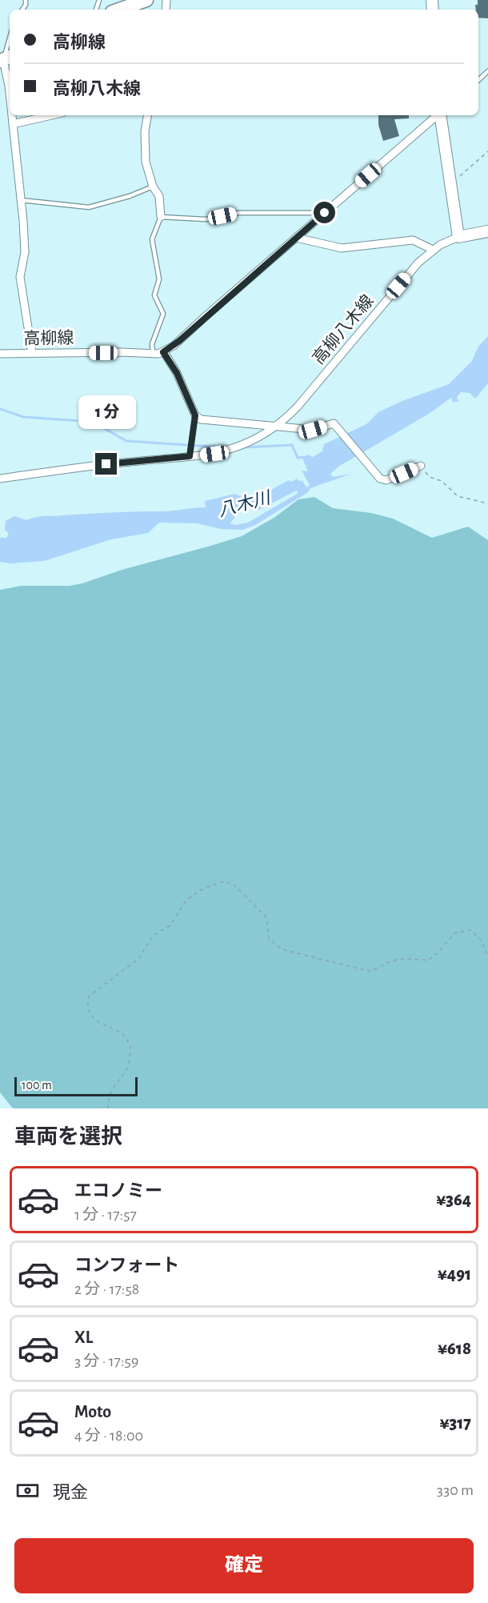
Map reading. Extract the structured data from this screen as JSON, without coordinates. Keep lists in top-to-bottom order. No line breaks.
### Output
{"streets":{"street":["高柳八木線","高柳線"]},"water":["八木川"],"scale_bar":"100 m","page":{"banner":["高柳線","高柳八木線"],"bubble":"1 分","scale":"100 m","heading":"車両を選択","list":[{"name":"エコノミー","note":"1 分 · 17:57","value":"¥364"},{"name":"コンフォート","note":"2 分 · 17:58","value":"¥491"},{"name":"XL","note":"3 分 · 17:59","value":"¥618"},{"name":"Moto","note":"4 分 · 18:00","value":"¥317"}],"pay":["現金","330 m"],"buttons":"確定"}}
